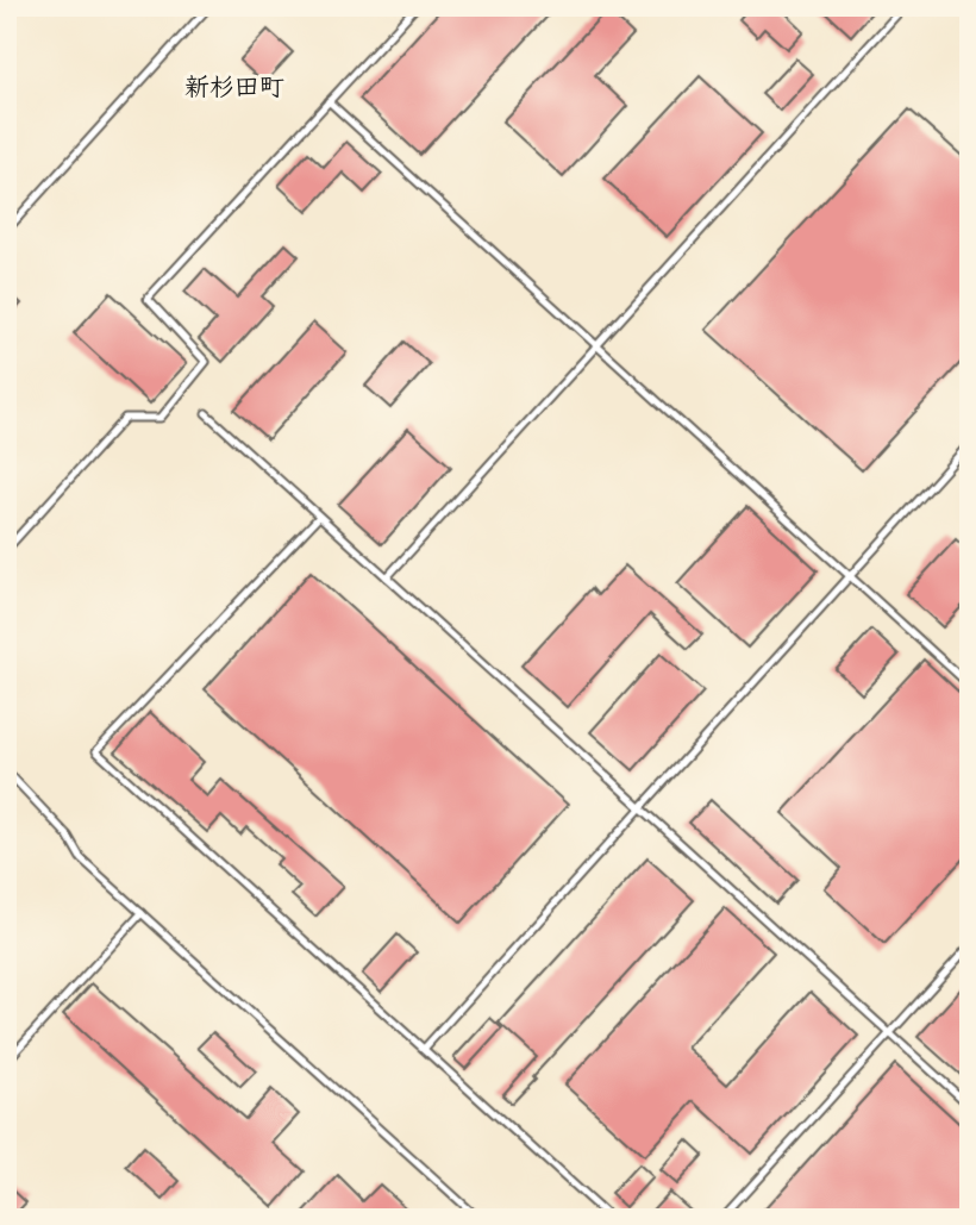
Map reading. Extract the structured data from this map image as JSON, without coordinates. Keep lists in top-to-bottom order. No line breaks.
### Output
{"districts":["新杉田町"]}
